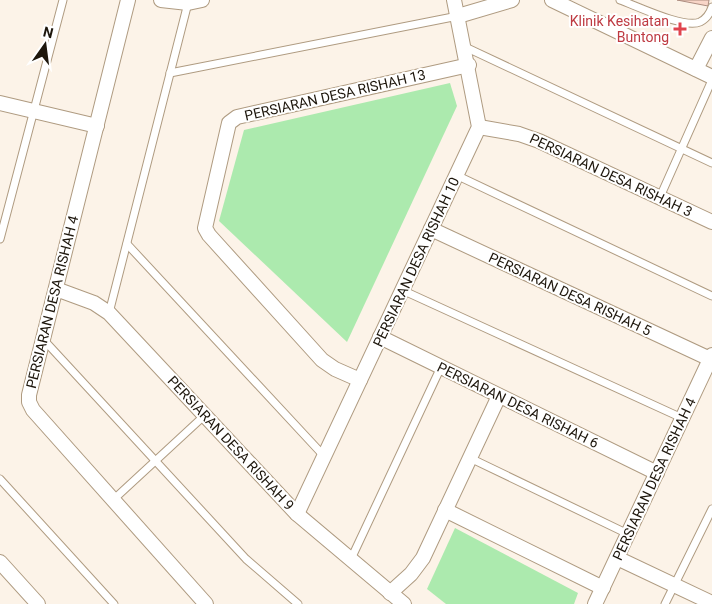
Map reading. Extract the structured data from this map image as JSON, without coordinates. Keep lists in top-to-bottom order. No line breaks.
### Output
{"streets":{"street":["PERSIARAN DESA RISHAH 13","PERSIARAN DESA RISHAH 3","PERSIARAN DESA RISHAH 10","PERSIARAN DESA RISHAH 5","PERSIARAN DESA RISHAH 4","PERSIARAN DESA RISHAH 6","PERSIARAN DESA RISHAH 9"]},"crossings":[["PERSIARAN DESA RISHAH 13","PERSIARAN DESA RISHAH 10"],["PERSIARAN DESA RISHAH 3","PERSIARAN DESA RISHAH 10"],["PERSIARAN DESA RISHAH 10","PERSIARAN DESA RISHAH 5"],["PERSIARAN DESA RISHAH 10","PERSIARAN DESA RISHAH 6"],["PERSIARAN DESA RISHAH 10","PERSIARAN DESA RISHAH 9"],["PERSIARAN DESA RISHAH 5","PERSIARAN DESA RISHAH 4"],["PERSIARAN DESA RISHAH 4","PERSIARAN DESA RISHAH 6"],["PERSIARAN DESA RISHAH 4","PERSIARAN DESA RISHAH 9"]],"places":{"health":["Klinik Kesihatan Buntong"]},"north":"top"}
